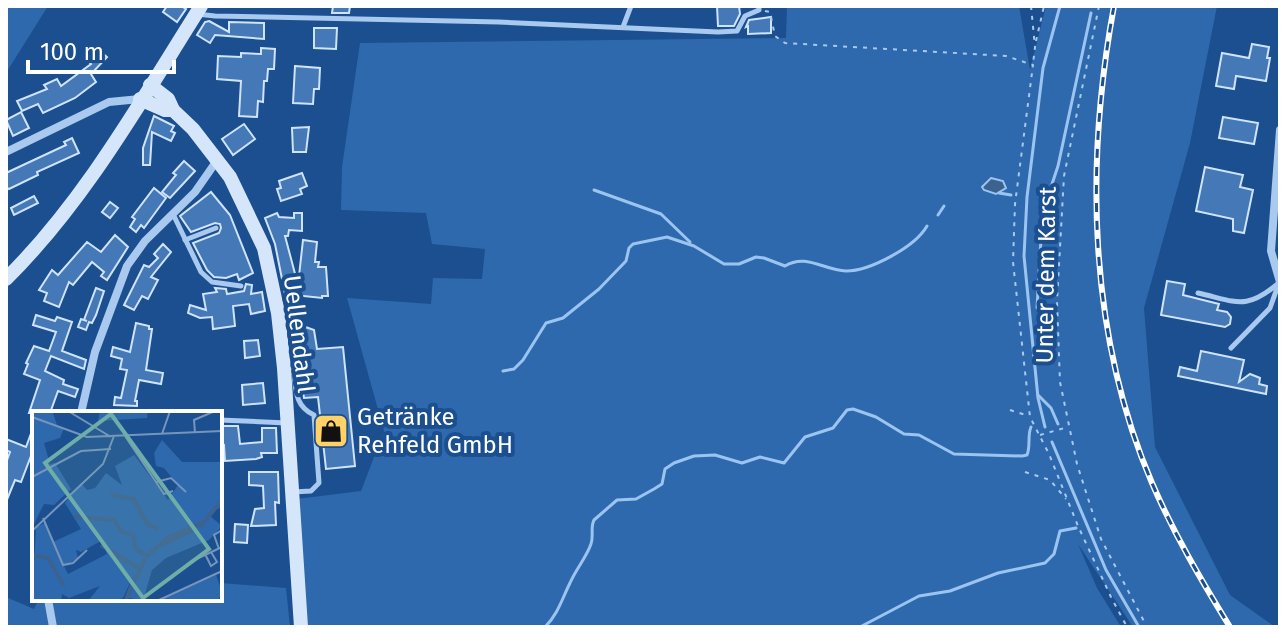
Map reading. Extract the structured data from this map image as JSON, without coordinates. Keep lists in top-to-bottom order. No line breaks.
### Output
{"streets":{"main road":["Uellendahl"],"path":["Unter dem Karst"]},"places":{"shop":["Getränke Rehfeld GmbH"]},"scale_bar":"100 m"}
